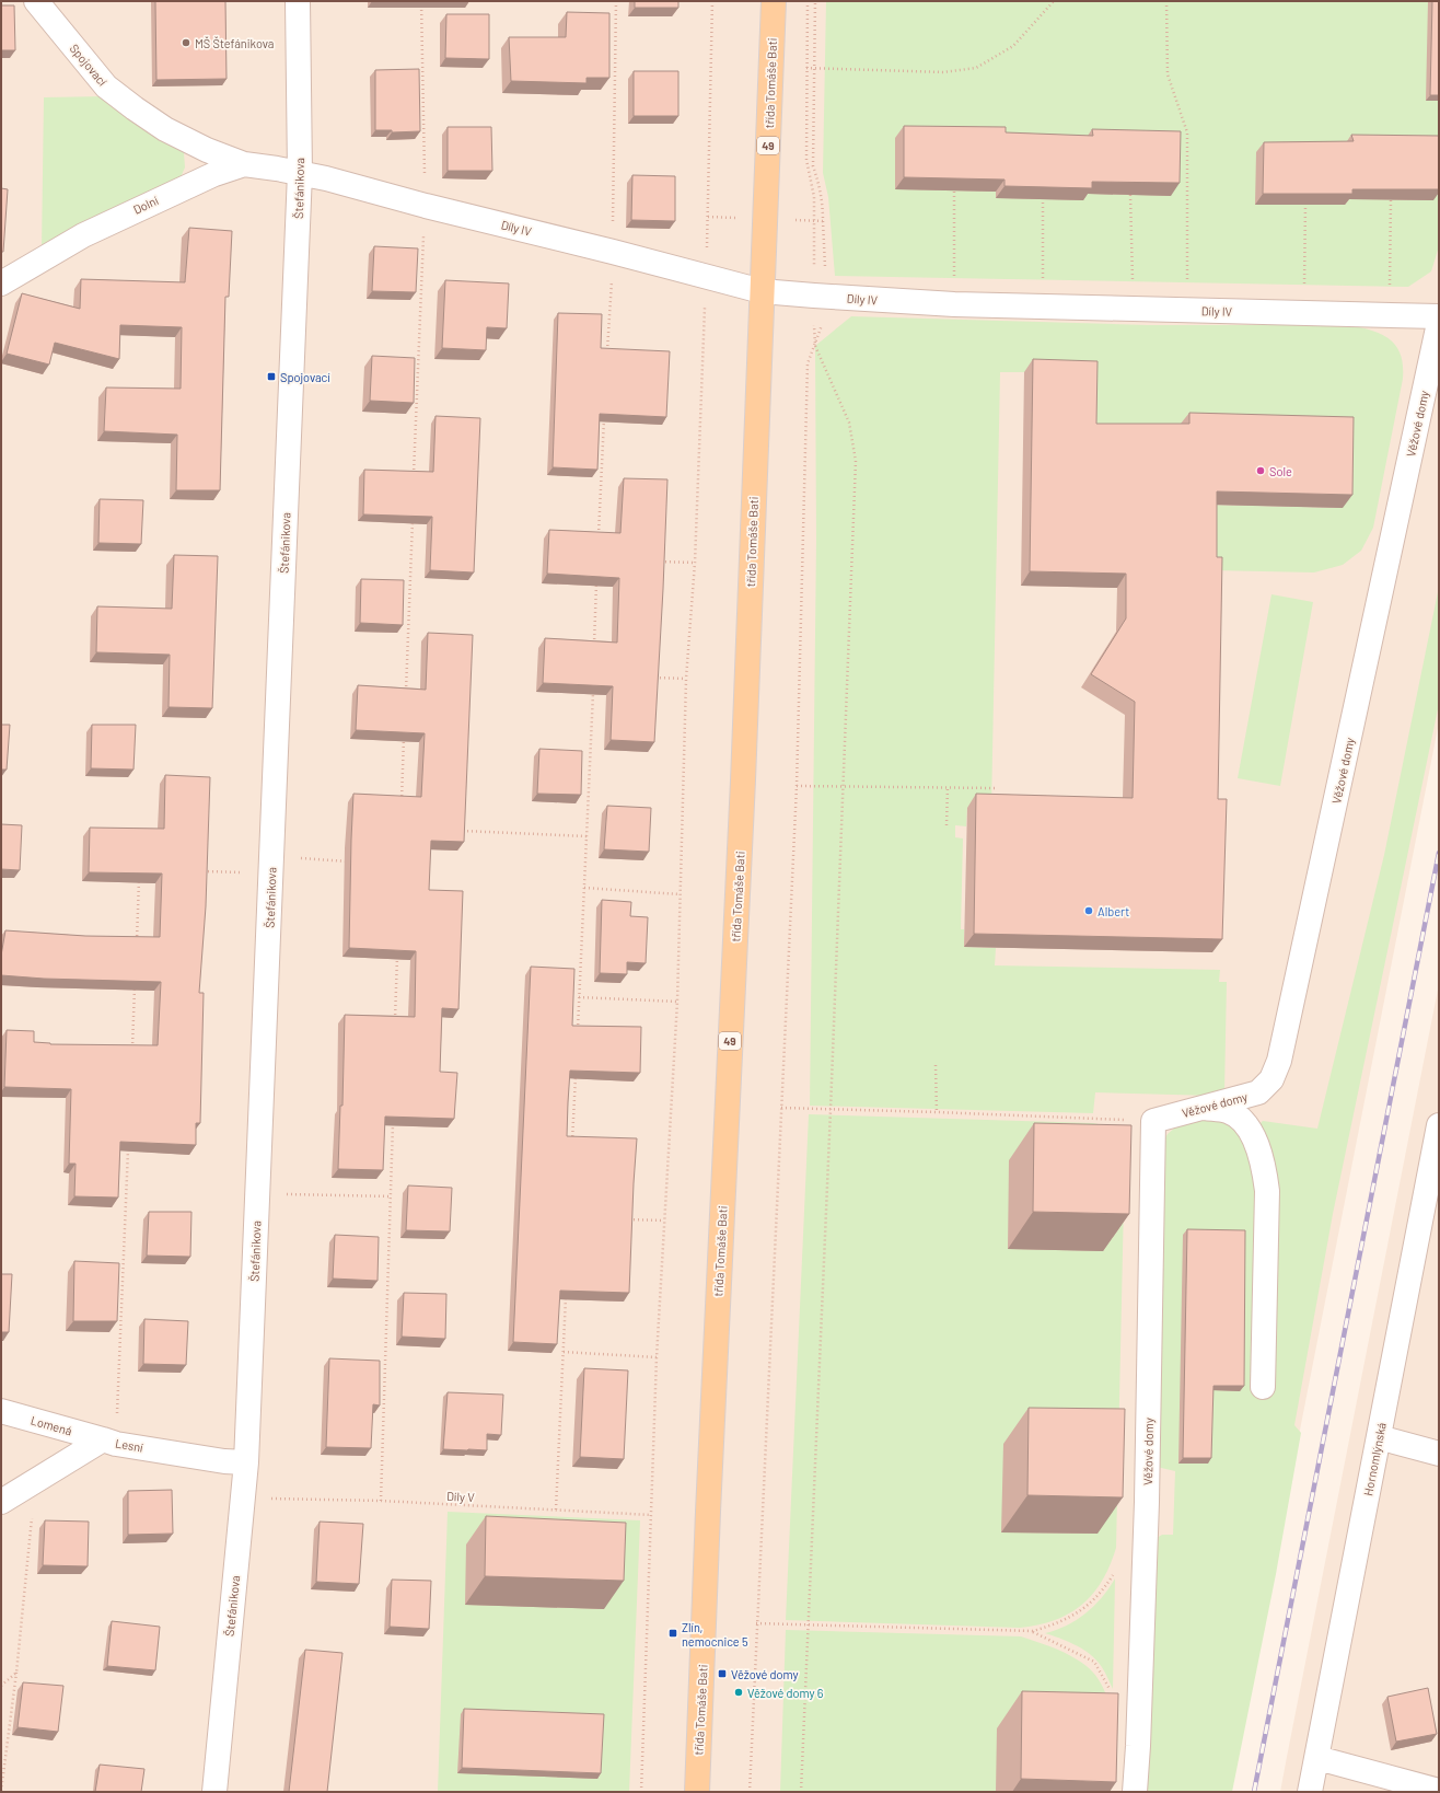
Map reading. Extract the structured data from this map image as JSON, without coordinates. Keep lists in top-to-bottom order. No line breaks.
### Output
{"streets":{"main road":["třída Tomáše Bati","49"],"street":["Spojovací","Štefánikova","Dolní","Díly IV","Věžové domy","Lomená","Lesní","Hornomlýnská"],"path":["Díly V"]},"crossings":[["Spojovací","Dolní"],["třída Tomáše Bati","Díly IV"],["Štefánikova","Dolní"],["Štefánikova","Díly IV"],["Štefánikova","Lesní"],["Dolní","Díly IV"],["Lomená","Lesní"]],"places":{"other":["MŠ Štefánikova","Sole","Albert","Věžové domy 6"],"transit":["Spojovací","Zlín, nemocnice 5","Věžové domy"]}}
